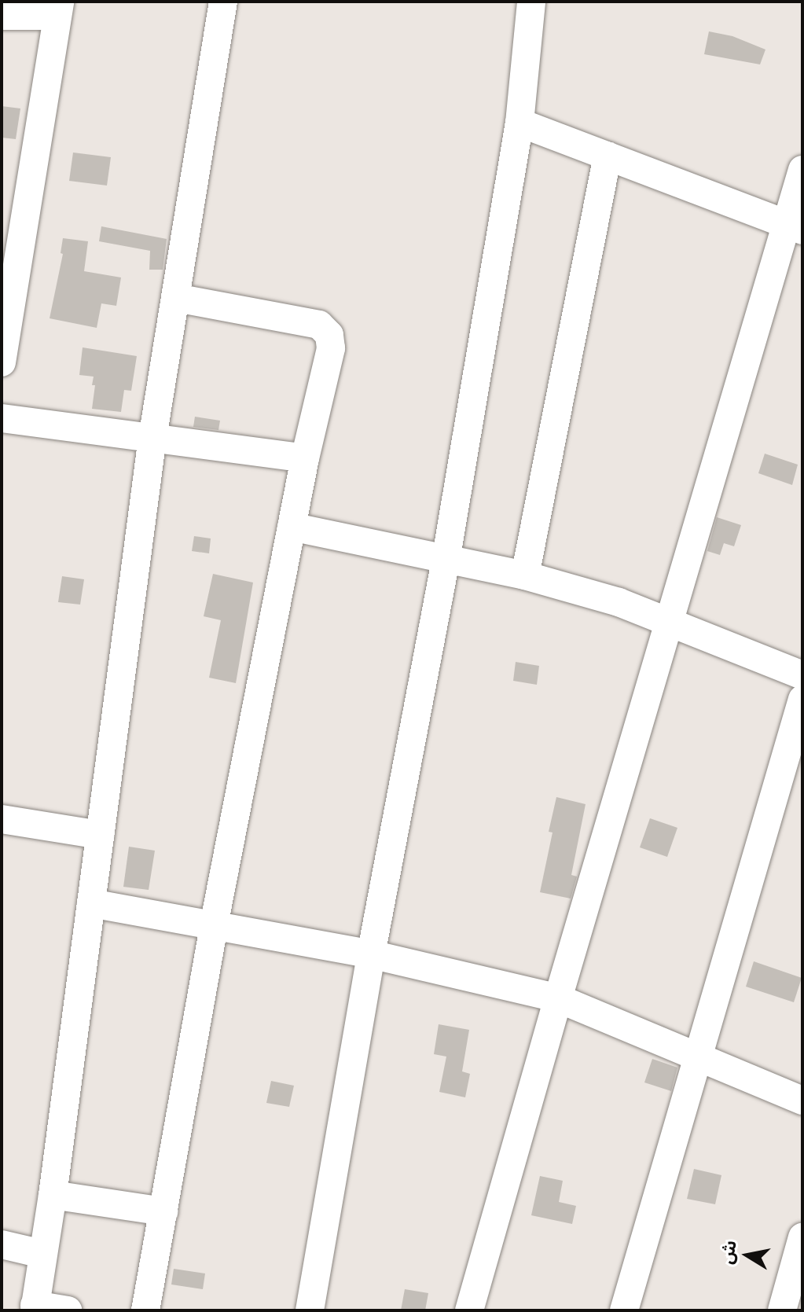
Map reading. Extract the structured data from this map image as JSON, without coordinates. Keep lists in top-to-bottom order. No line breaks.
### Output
{"north":"left"}
